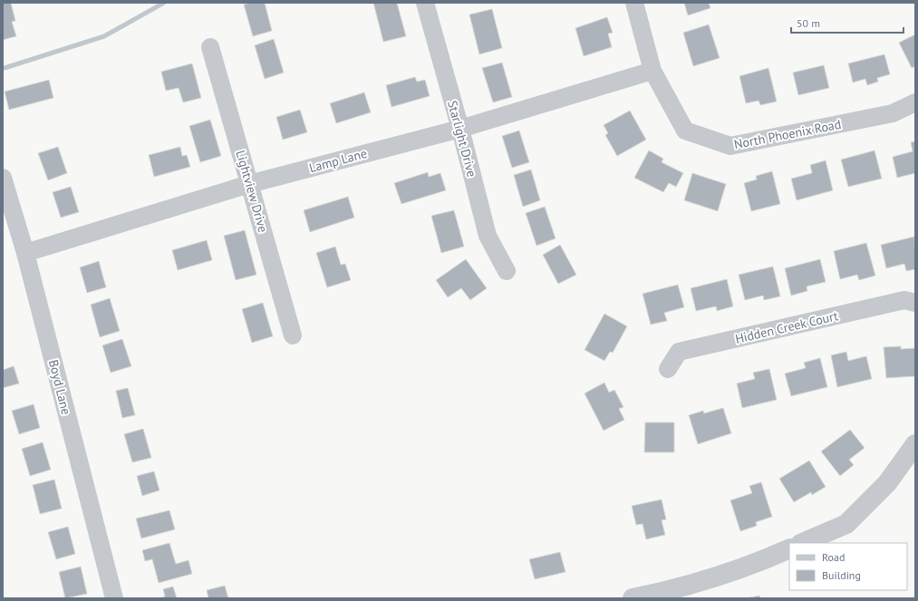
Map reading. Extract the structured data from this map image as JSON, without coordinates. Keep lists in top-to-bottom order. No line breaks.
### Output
{"streets":{"street":["North Phoenix Road","Starlight Drive","Lamp Lane","Lightview Drive","Hidden Creek Court","Boyd Lane"]},"crossings":[["North Phoenix Road","Lamp Lane"],["Starlight Drive","Lamp Lane"],["Lamp Lane","Lightview Drive"],["Lamp Lane","Boyd Lane"]],"legend":["Road","Building"],"scale_bar":"50 m"}
